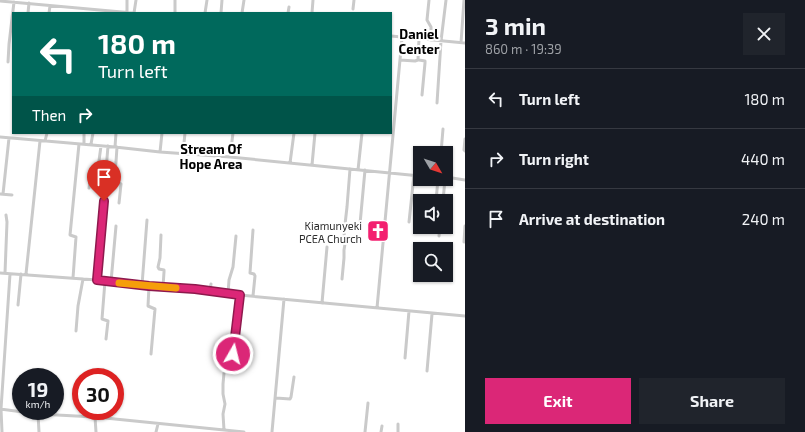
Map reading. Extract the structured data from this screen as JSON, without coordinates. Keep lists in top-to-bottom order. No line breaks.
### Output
{"districts":["Daniel Center","Stream Of Hope Area"],"places":{"church":["Kiamunyeki PCEA Church"]},"north":"bottom right","page":{"heading":["3 min","860 m · 19:39"],"turn":["180 m","Turn left"],"list":[{"name":"Turn left","value":"180 m"},{"name":"Turn right","value":"440 m"},{"name":"Arrive at destination","value":"240 m"}],"then":"Then","speed":"19 km/h","limit":"30","buttons":["Exit","Share"]}}
